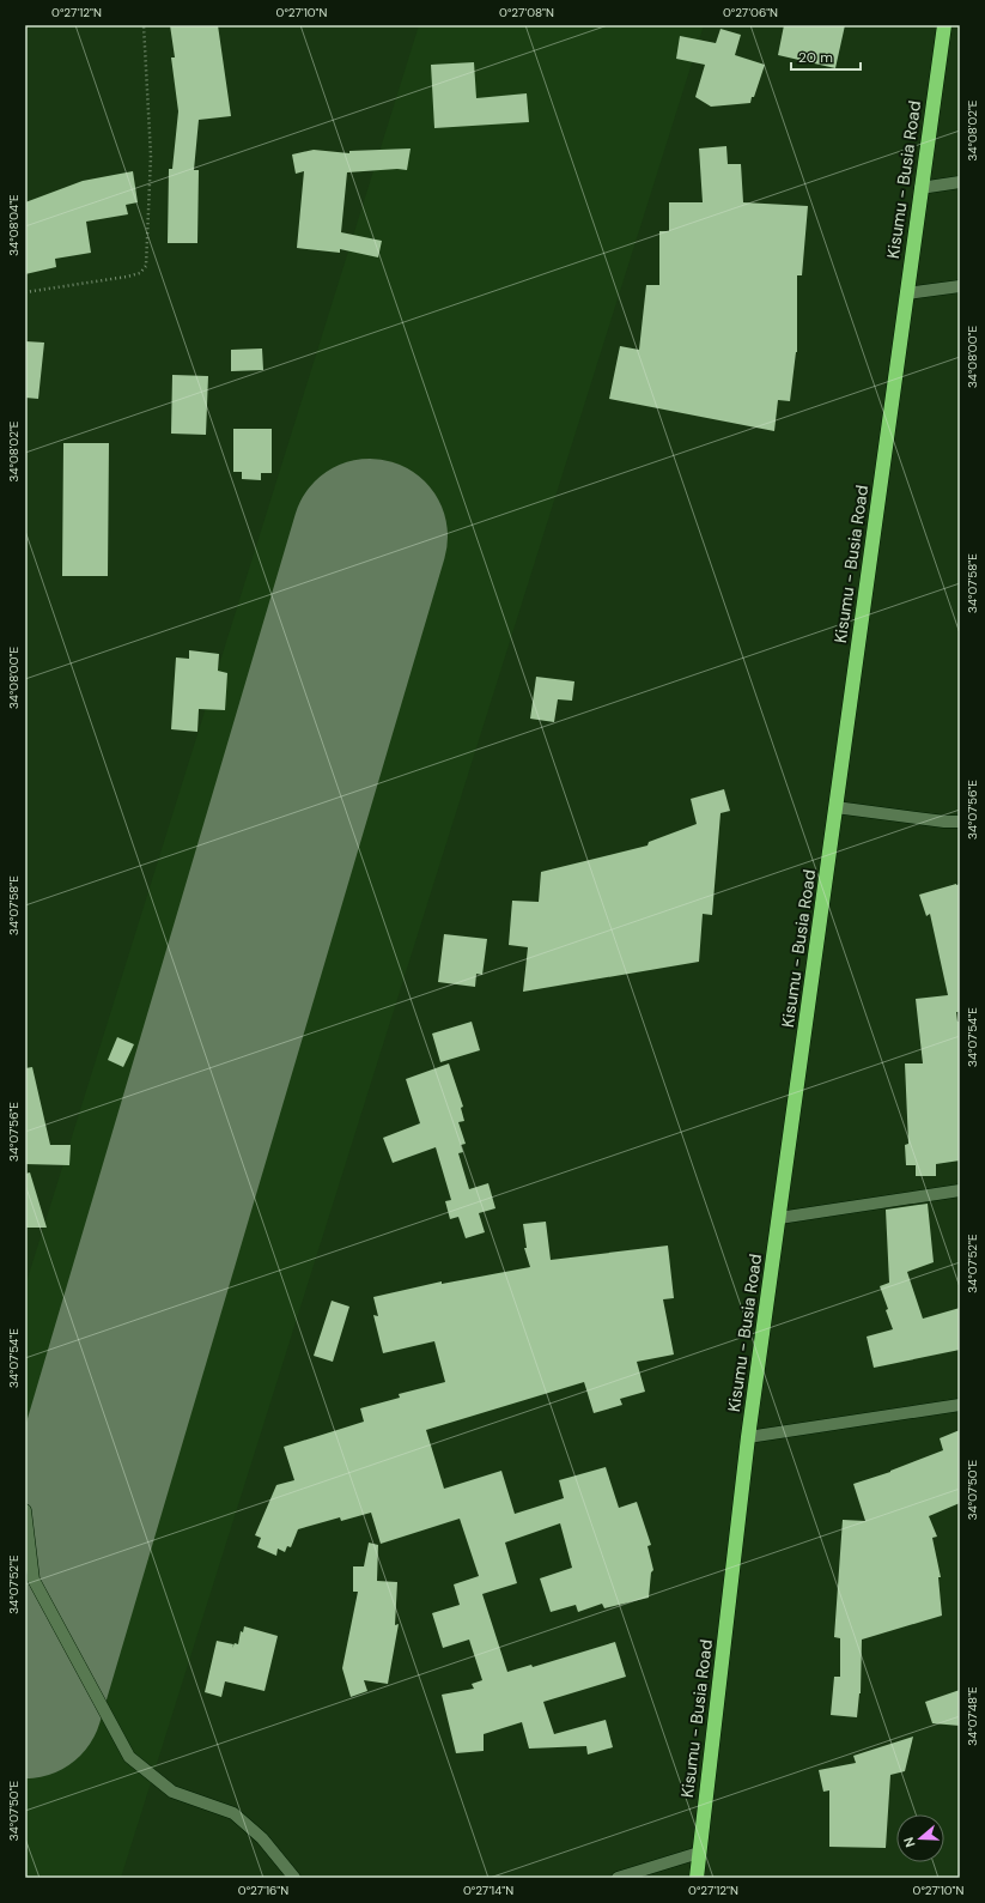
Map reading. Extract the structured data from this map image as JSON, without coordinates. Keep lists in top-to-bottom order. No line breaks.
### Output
{"streets":{"highway":["Kisumu - Busia Road"]},"scale_bar":"20 m","north":"left","coordinates":["0°27'12\"N","0°27'10\"N","0°27'08\"N","0°27'06\"N","34°08'02\"E","34°08'04\"E","34°08'00\"E","34°07'58\"E","34°07'56\"E","34°07'54\"E","34°07'52\"E","34°07'50\"E","34°07'48\"E","0°27'16\"N","0°27'14\"N"]}
